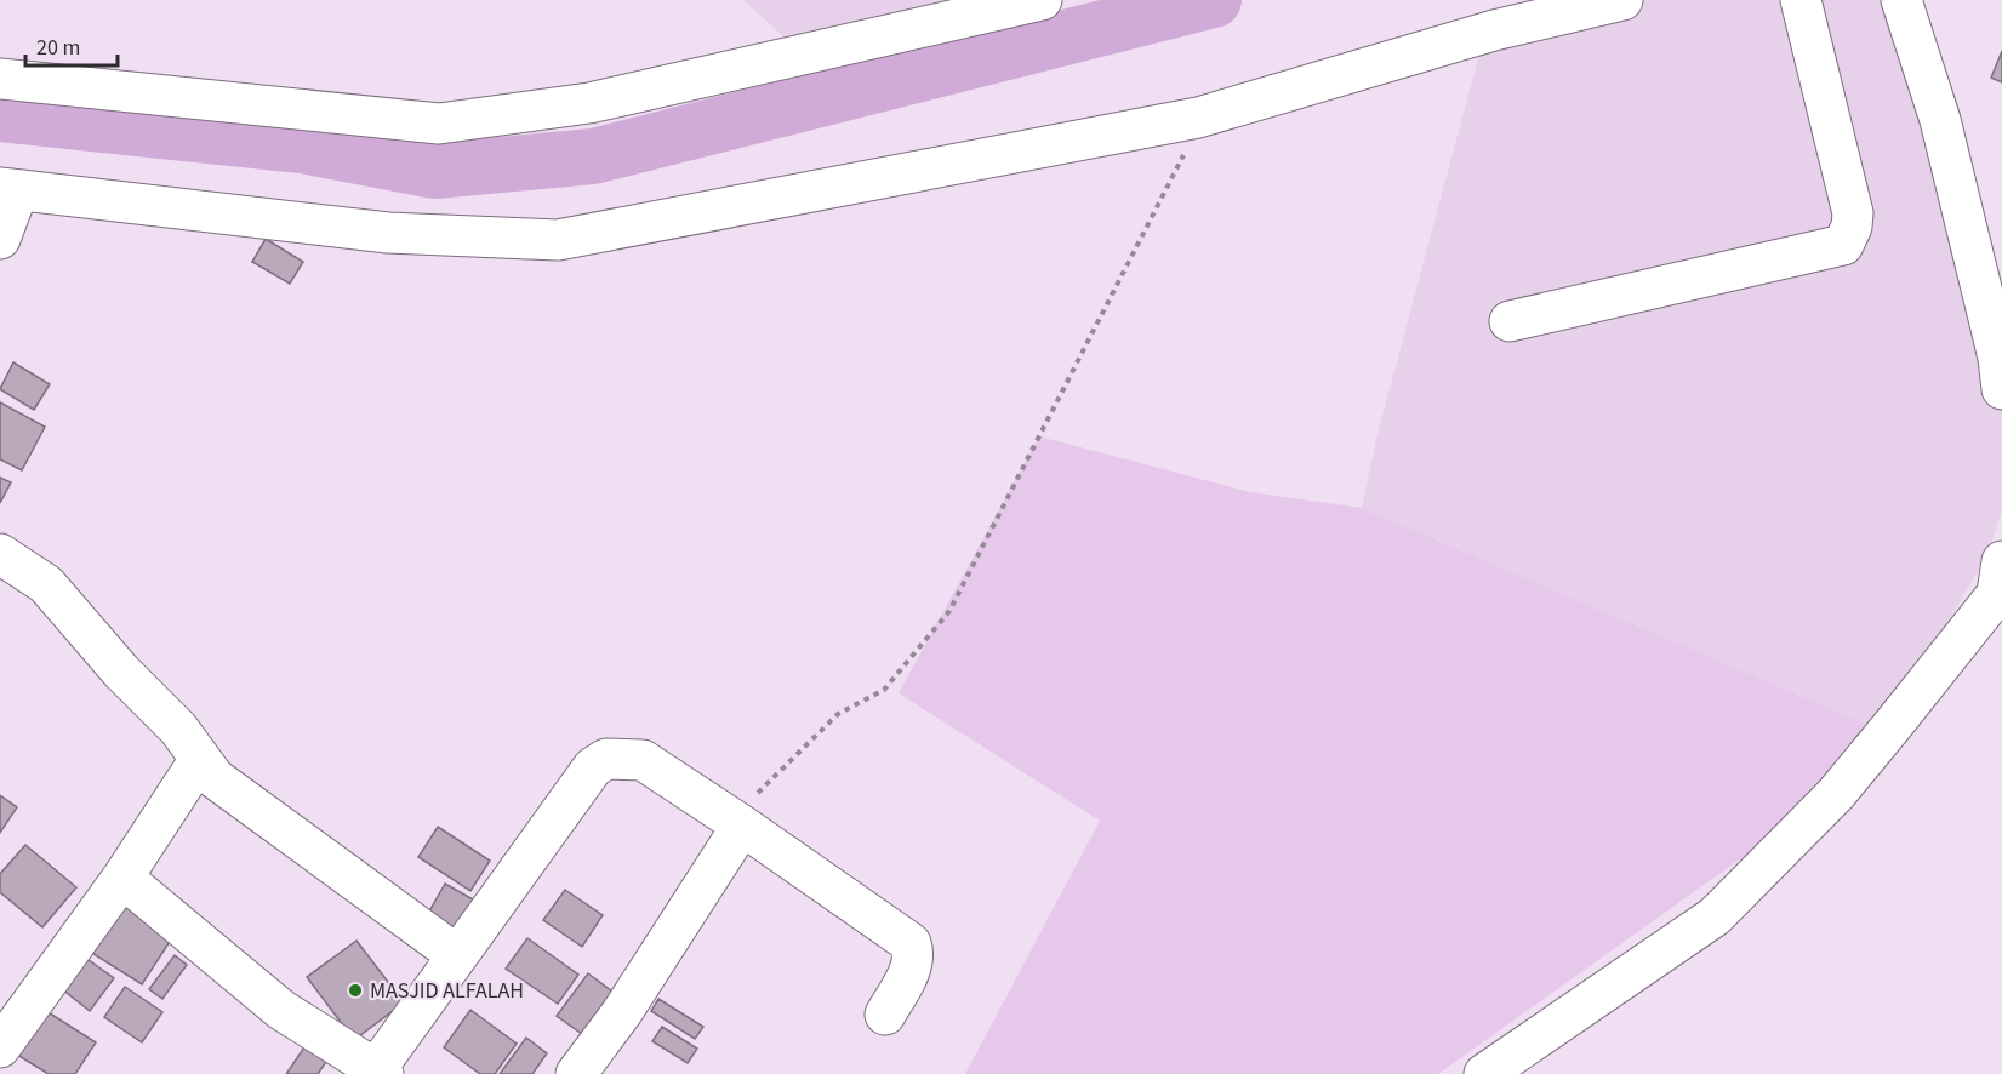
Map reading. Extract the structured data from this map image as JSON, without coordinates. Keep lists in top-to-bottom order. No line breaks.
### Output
{"places":["MASJID ALFALAH"],"scale_bar":"20 m"}
